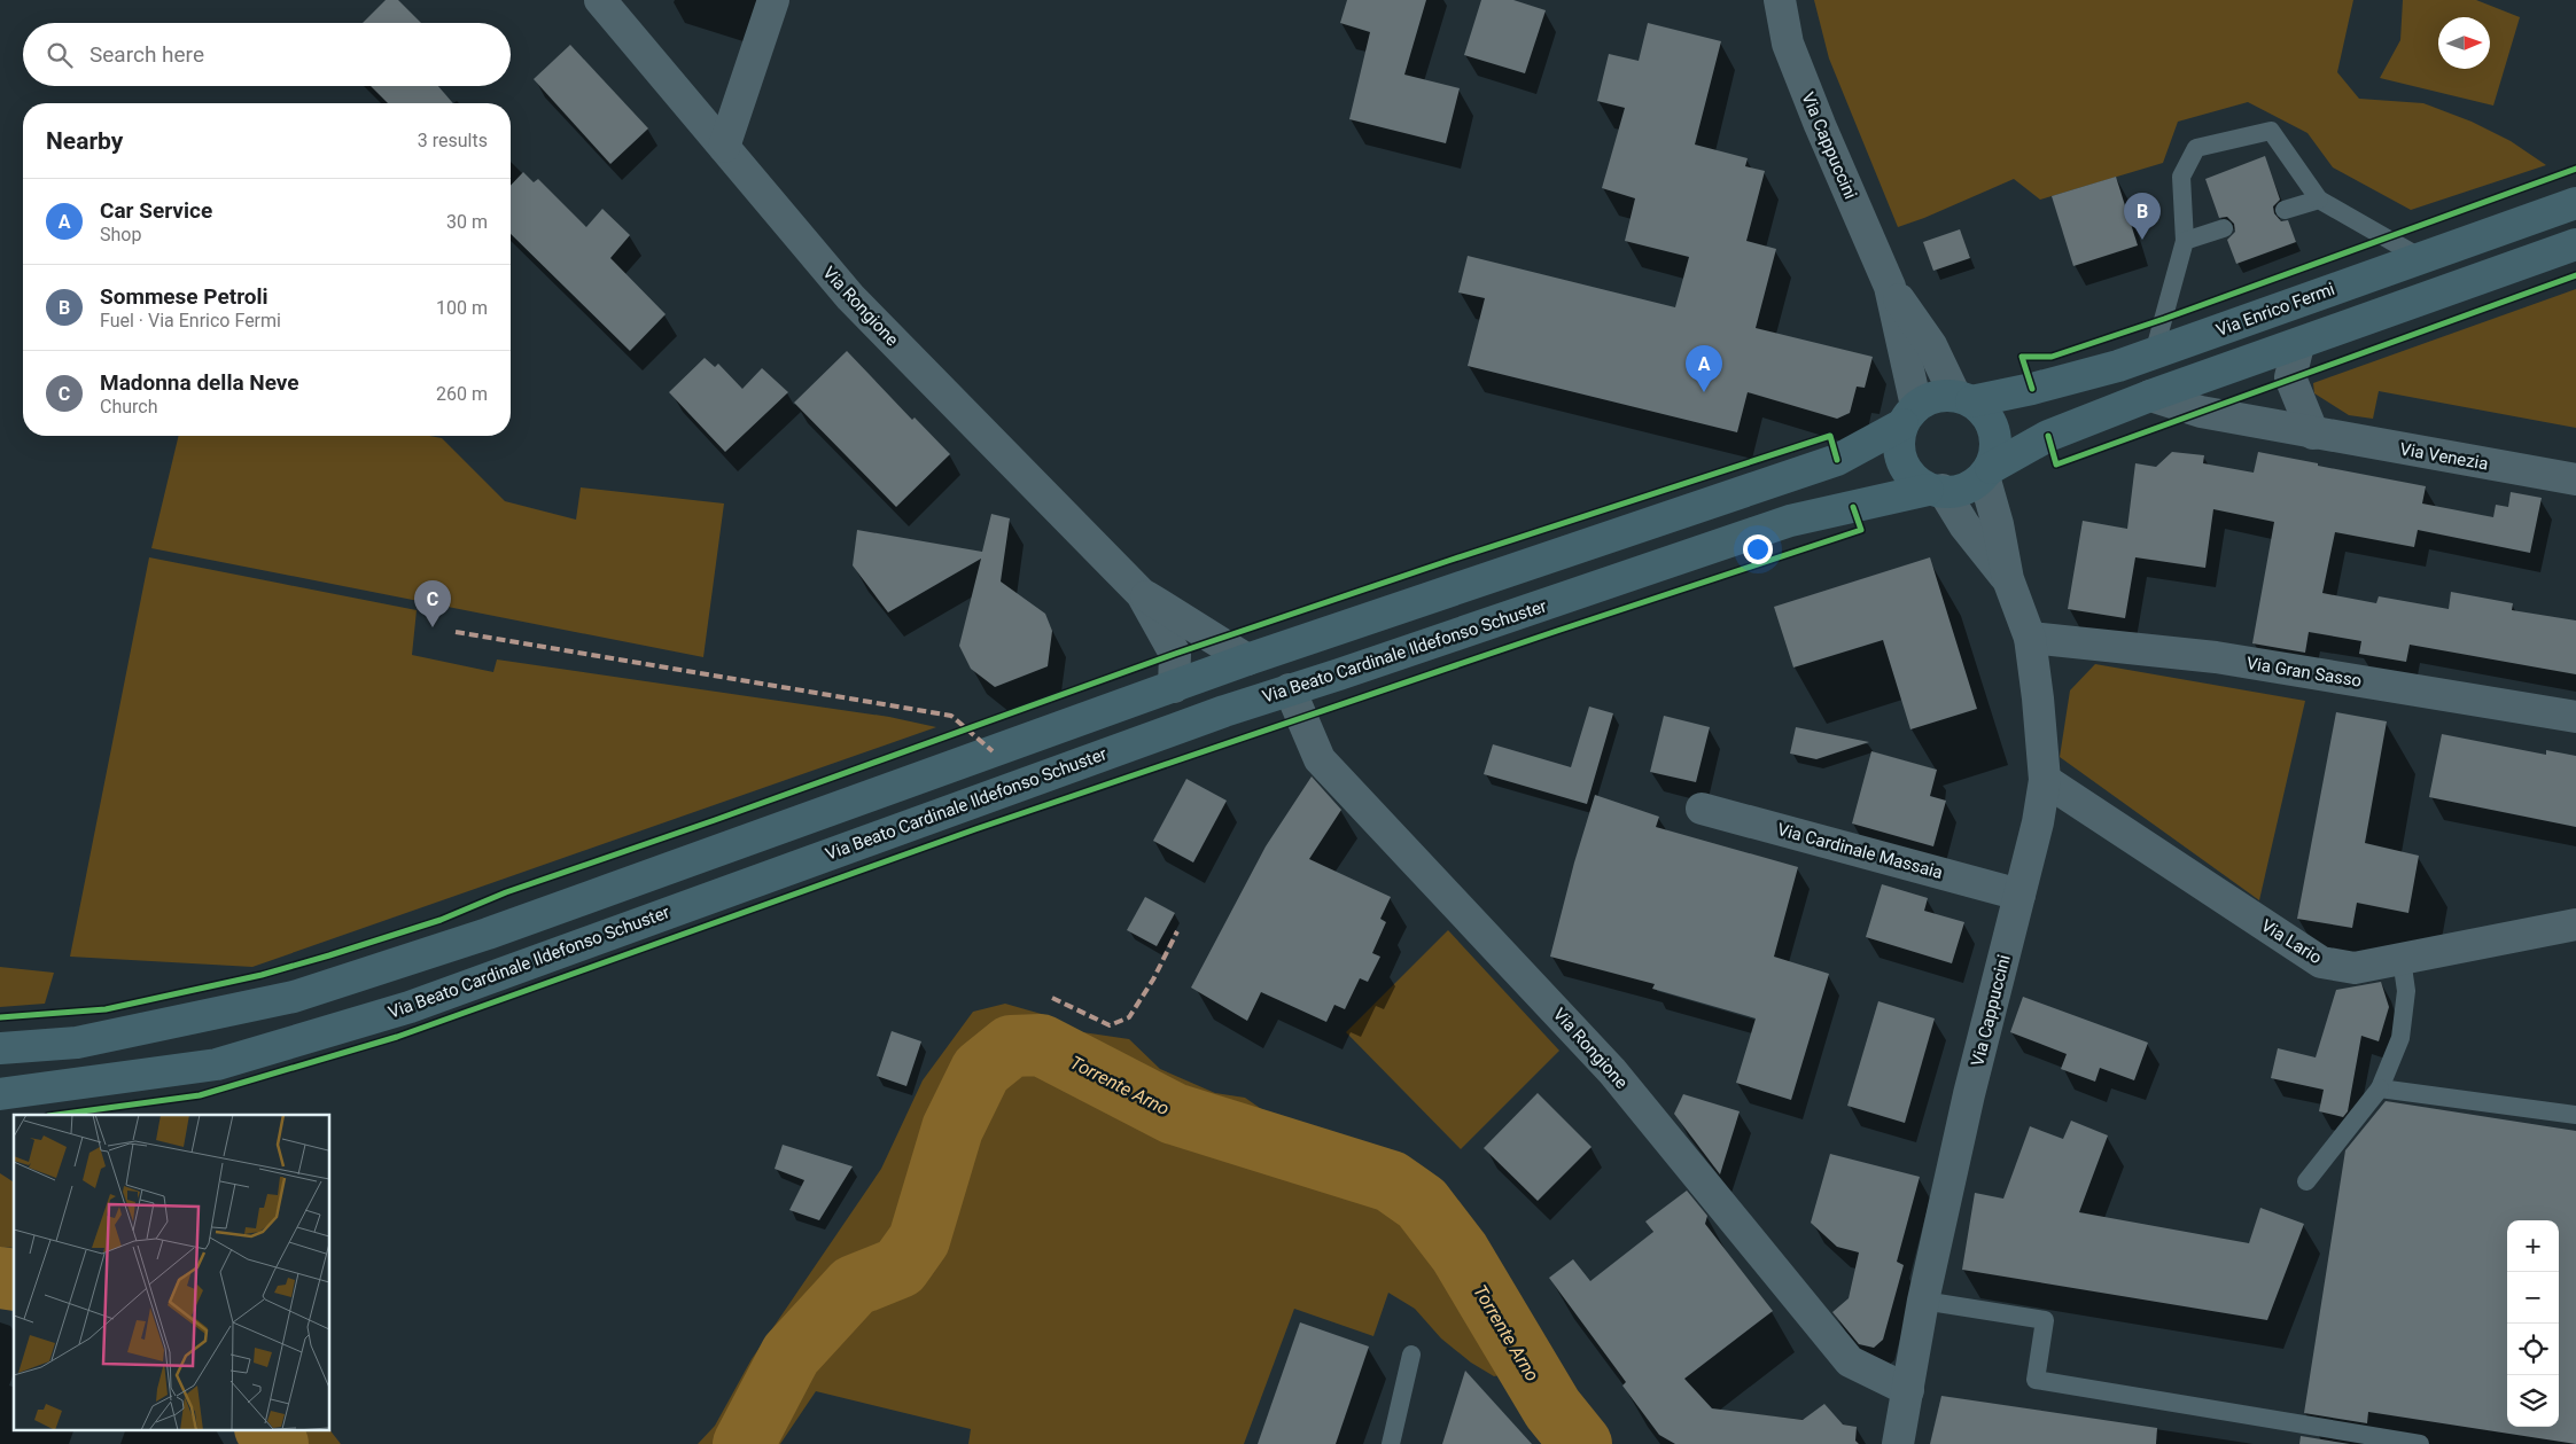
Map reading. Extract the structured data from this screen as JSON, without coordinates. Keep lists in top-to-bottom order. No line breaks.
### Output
{"streets":{"street":["Via Cappuccini","Via Rongione","Via Enrico Fermi","Via Venezia","Via Beato Cardinale Ildefonso Schuster","Via Gran Sasso","Via Cardinale Massaia","Via Lario"]},"crossings":[["Via Cappuccini","Via Rongione"],["Via Cappuccini","Via Enrico Fermi"],["Via Cappuccini","Via Beato Cardinale Ildefonso Schuster"],["Via Cappuccini","Via Gran Sasso"],["Via Cappuccini","Via Cardinale Massaia"],["Via Cappuccini","Via Lario"],["Via Rongione","Via Beato Cardinale Ildefonso Schuster"],["Via Enrico Fermi","Via Beato Cardinale Ildefonso Schuster"]],"water":["Torrente Arno"],"north":"right","page":{"search":"Search here","heading":["Nearby","3 results"],"list":[{"mark":"A","name":"Car Service","note":"Shop","value":"30 m"},{"mark":"B","name":"Sommese Petroli","note":"Fuel · Via Enrico Fermi","value":"100 m"},{"mark":"C","name":"Madonna della Neve","note":"Church","value":"260 m"}],"pins":["B","A","C"],"map_buttons":["+","−"]}}
